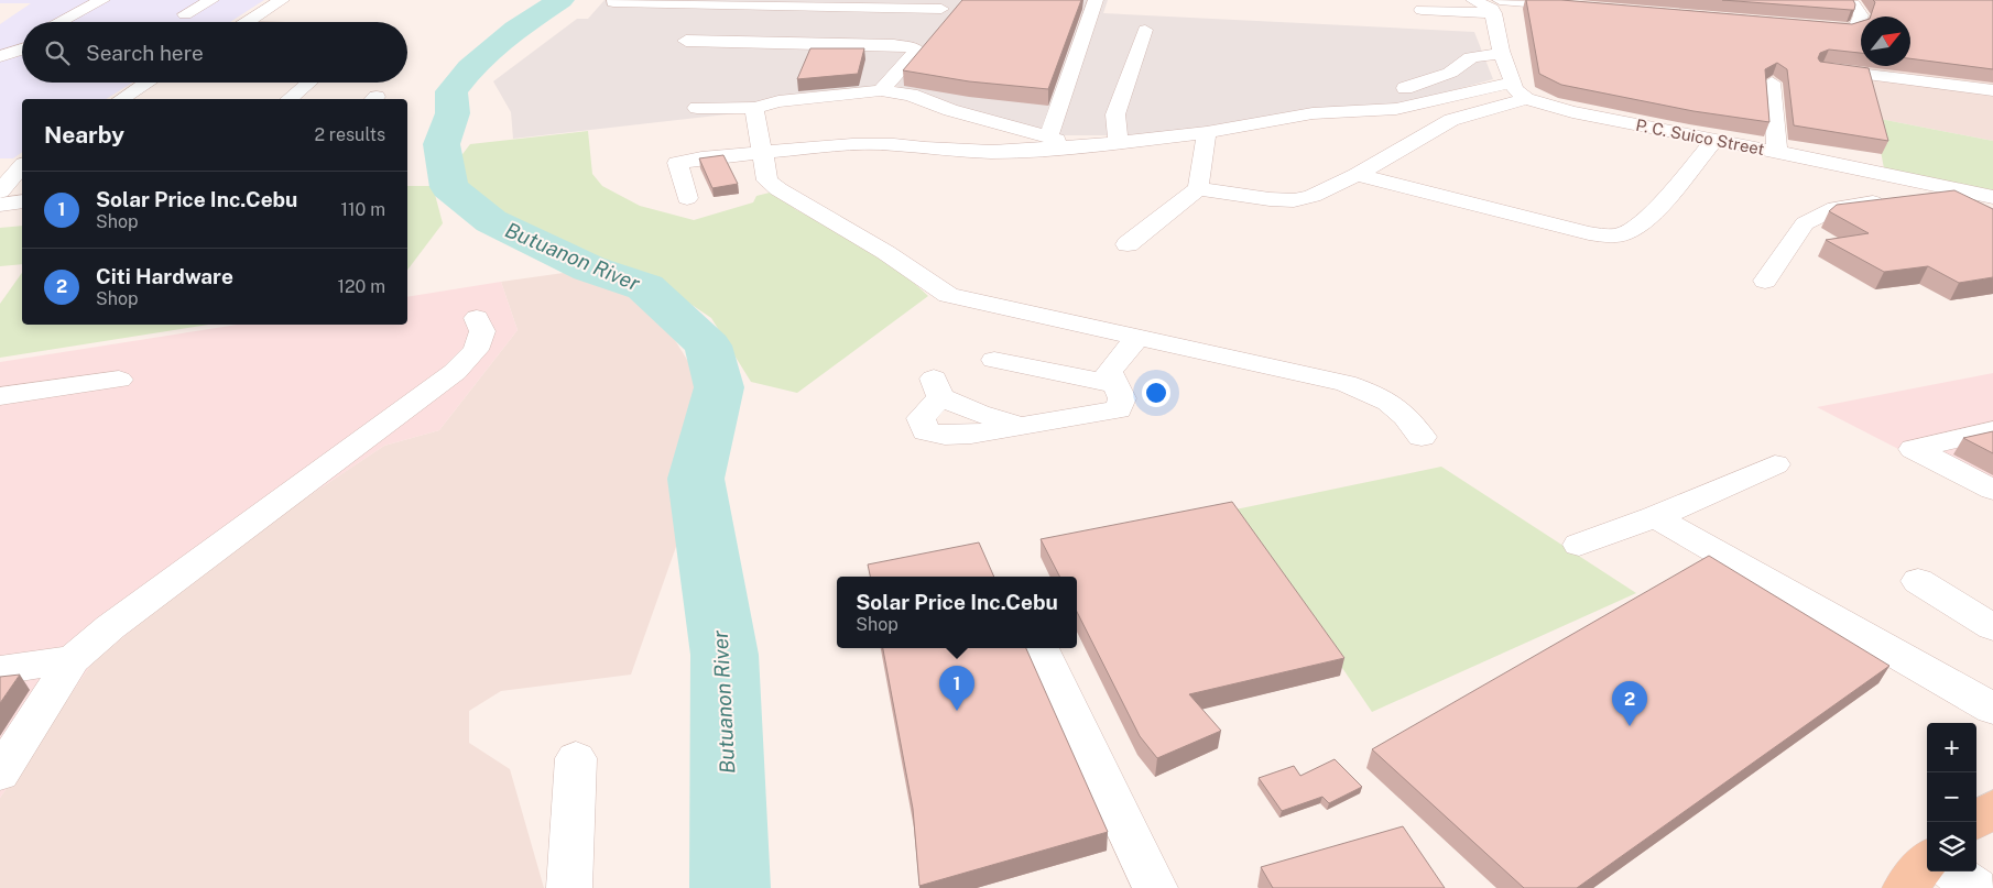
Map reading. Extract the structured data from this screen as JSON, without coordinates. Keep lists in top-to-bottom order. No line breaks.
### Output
{"streets":{"street":["P. C. Suico Street"]},"water":["Butuanon River"],"north":"top right","page":{"search":"Search here","heading":["Nearby","2 results"],"list":[{"mark":"1","name":"Solar Price Inc.Cebu","note":"Shop","value":"110 m"},{"mark":"2","name":"Citi Hardware","note":"Shop","value":"120 m"}],"popup":["Solar Price Inc.Cebu","Shop"],"pins":["1","2"],"map_buttons":["+","−"]}}
